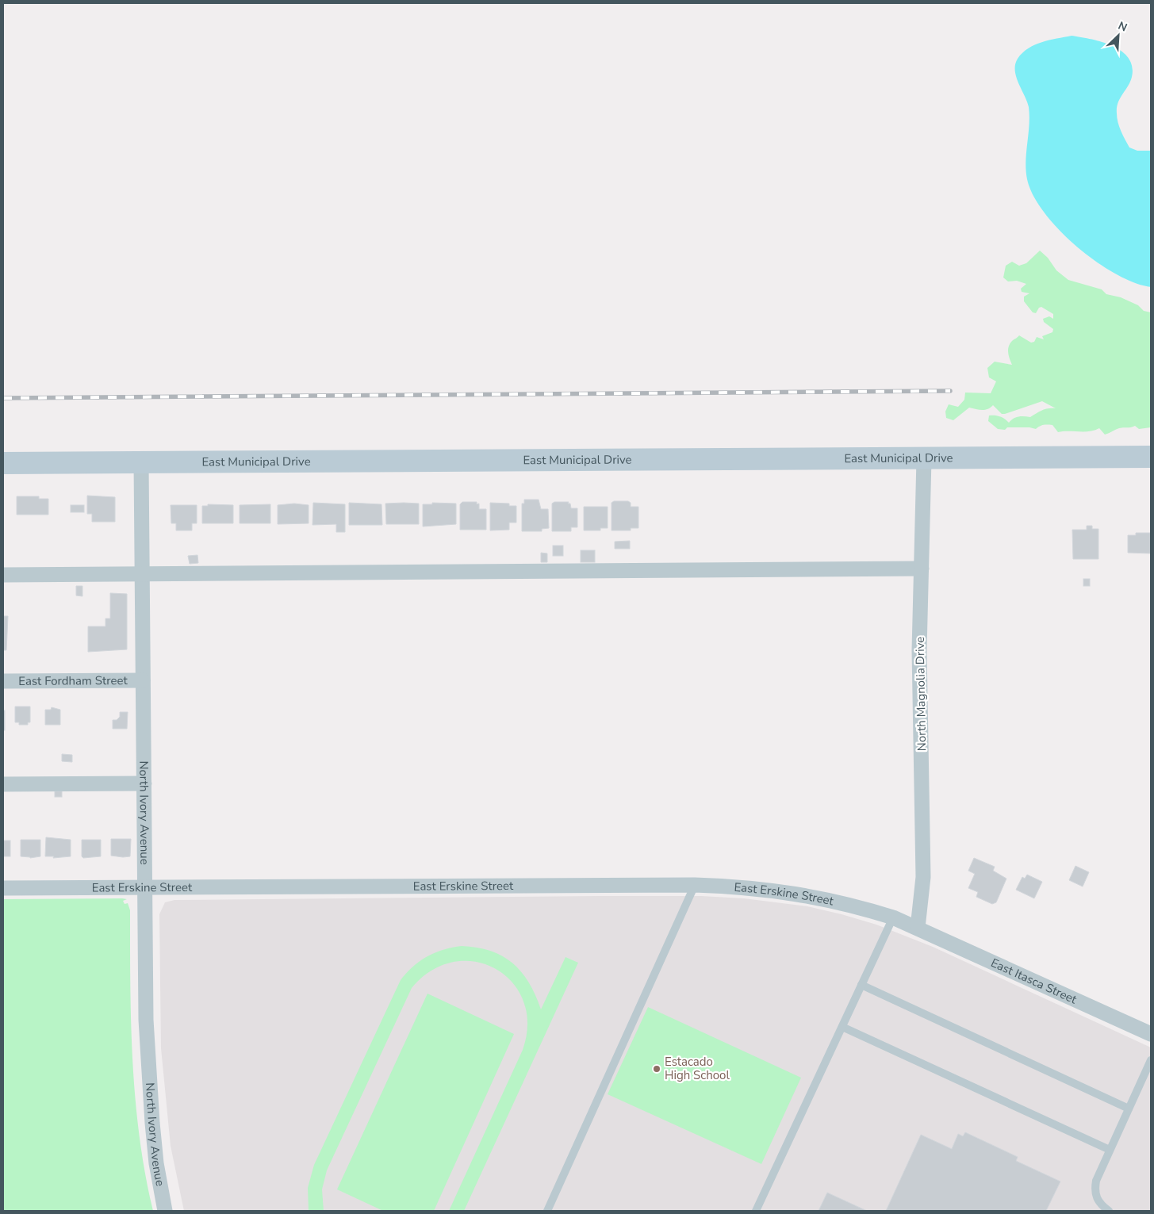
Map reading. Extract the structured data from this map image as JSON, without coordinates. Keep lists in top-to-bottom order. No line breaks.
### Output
{"streets":{"street":["East Municipal Drive","East Fordham Street","North Magnolia Drive","North Ivory Avenue","East Erskine Street","East Itasca Street"]},"crossings":[["East Municipal Drive","North Magnolia Drive"],["East Municipal Drive","North Ivory Avenue"],["East Fordham Street","North Ivory Avenue"],["North Magnolia Drive","East Erskine Street"],["North Magnolia Drive","East Itasca Street"],["North Ivory Avenue","East Erskine Street"],["East Erskine Street","East Itasca Street"]],"places":["Estacado High School"],"north":"top right"}
